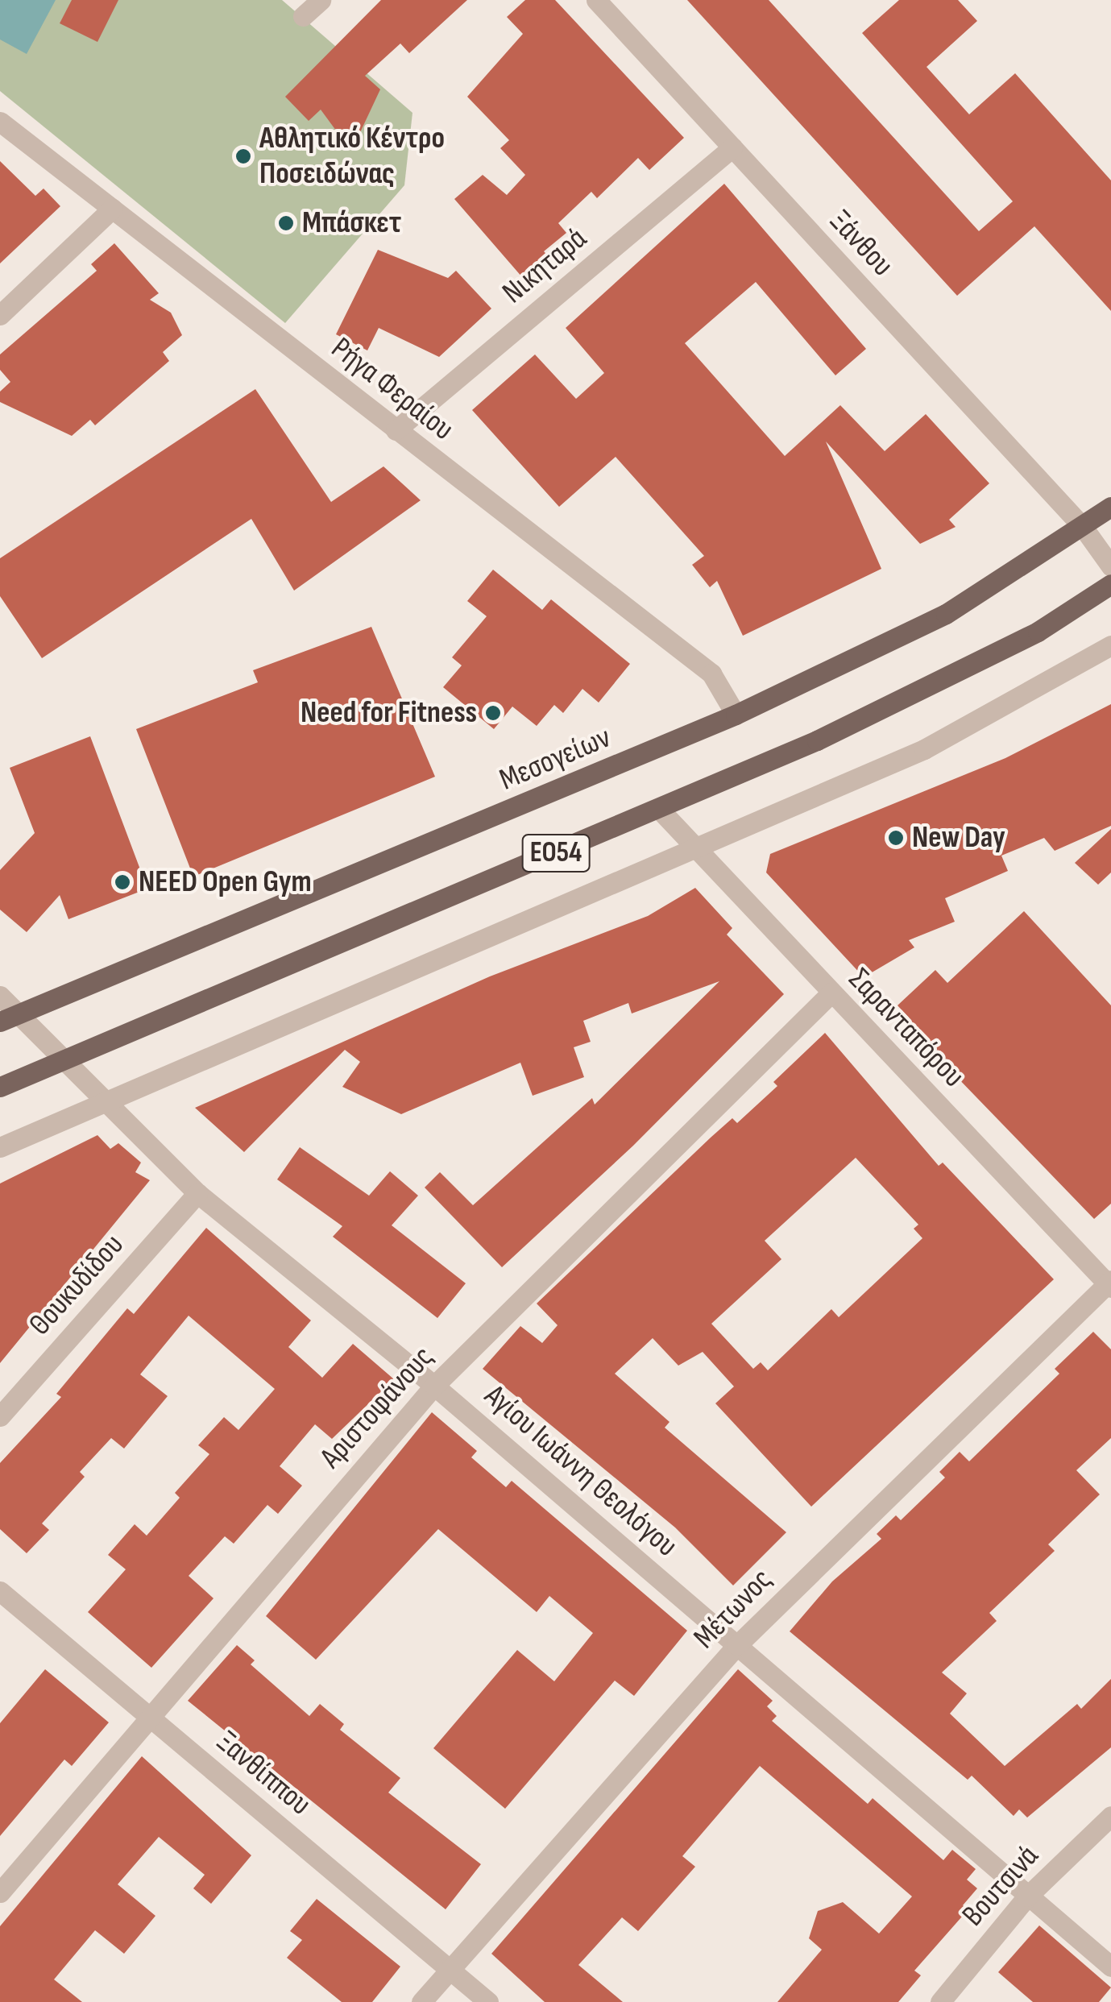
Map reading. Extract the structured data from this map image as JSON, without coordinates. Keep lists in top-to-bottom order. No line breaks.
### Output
{"streets":{"main road":["Μεσογείων","ΕΟ54"],"street":["Ξάνθου","Νικηταρά","Ρήγα Φεραίου","Σαρανταπόρου","Θουκυδίδου","Αριστοφάνους","Αγίου Ιωάννη Θεολόγου","Μέτωνος","Ξανθίππου","Βουτσινά"]},"crossings":[["Ξάνθου","Νικηταρά"],["Ξάνθου","Μεσογείων"],["Νικηταρά","Ρήγα Φεραίου"],["Ρήγα Φεραίου","Μεσογείων"],["Μεσογείων","Αγίου Ιωάννη Θεολόγου"],["ΕΟ54","Σαρανταπόρου"],["ΕΟ54","Αγίου Ιωάννη Θεολόγου"],["Σαρανταπόρου","Αριστοφάνους"],["Σαρανταπόρου","Μέτωνος"],["Θουκυδίδου","Αγίου Ιωάννη Θεολόγου"],["Αριστοφάνους","Αγίου Ιωάννη Θεολόγου"],["Αριστοφάνους","Ξανθίππου"],["Αγίου Ιωάννη Θεολόγου","Μέτωνος"],["Αγίου Ιωάννη Θεολόγου","Βουτσινά"],["Μέτωνος","Ξανθίππου"]],"places":["Αθλητικό Κέντρο Ποσειδώνας","Μπάσκετ","Need for Fitness","New Day","NEED Open Gym"]}
